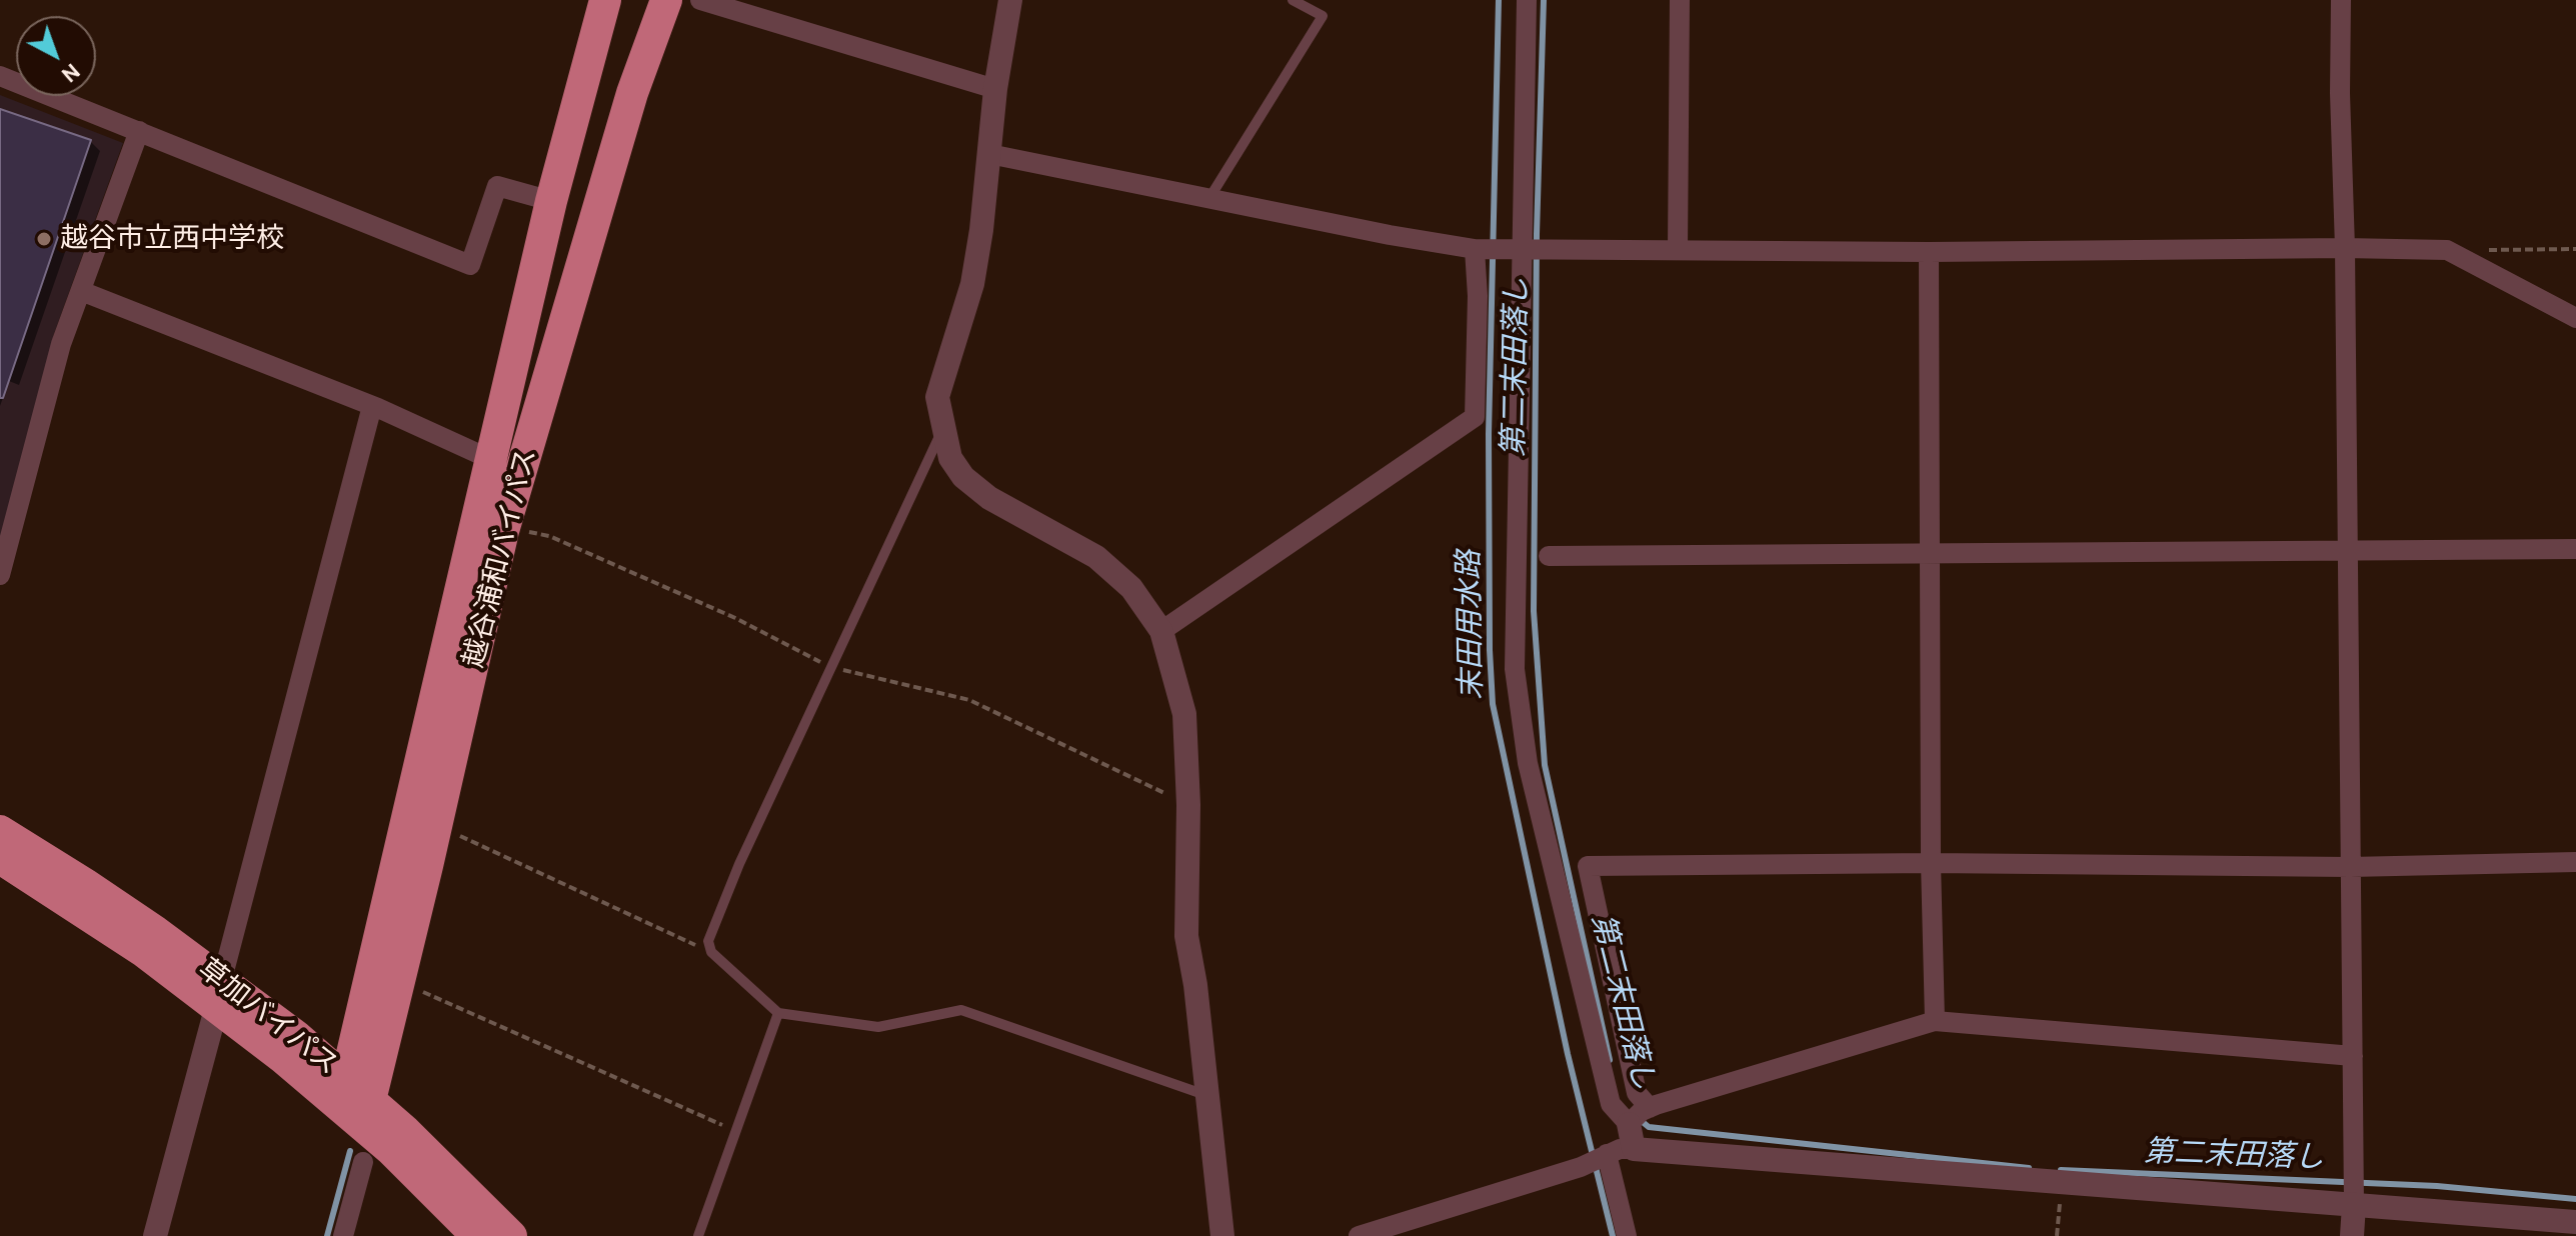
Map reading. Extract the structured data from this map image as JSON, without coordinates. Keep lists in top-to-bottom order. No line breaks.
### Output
{"streets":{"highway":["越谷浦和バイパス","草加バイパス"]},"crossings":[["越谷浦和バイパス","草加バイパス"]],"water":["第二末田落し","末田用水路"],"places":["越谷市立西中学校"],"north":"bottom right"}
